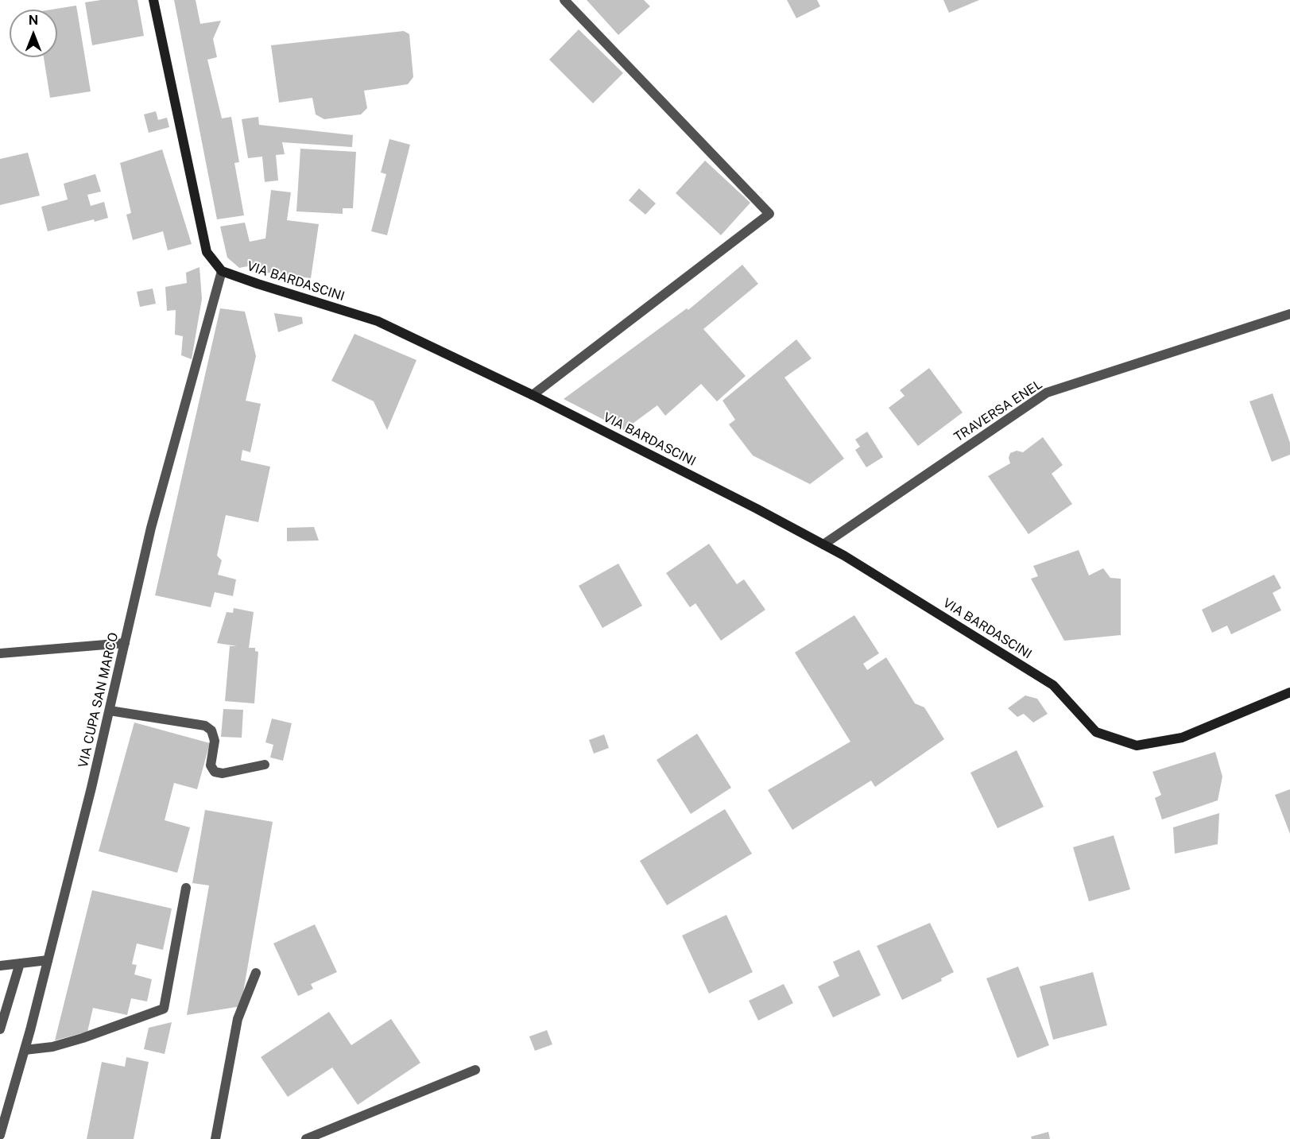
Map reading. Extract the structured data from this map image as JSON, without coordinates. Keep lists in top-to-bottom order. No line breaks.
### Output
{"streets":{"street":["VIA BARDASCINI","TRAVERSA ENEL","VIA CUPA SAN MARCO"]},"crossings":[["VIA BARDASCINI","TRAVERSA ENEL"],["VIA BARDASCINI","VIA CUPA SAN MARCO"]],"north":"top"}
